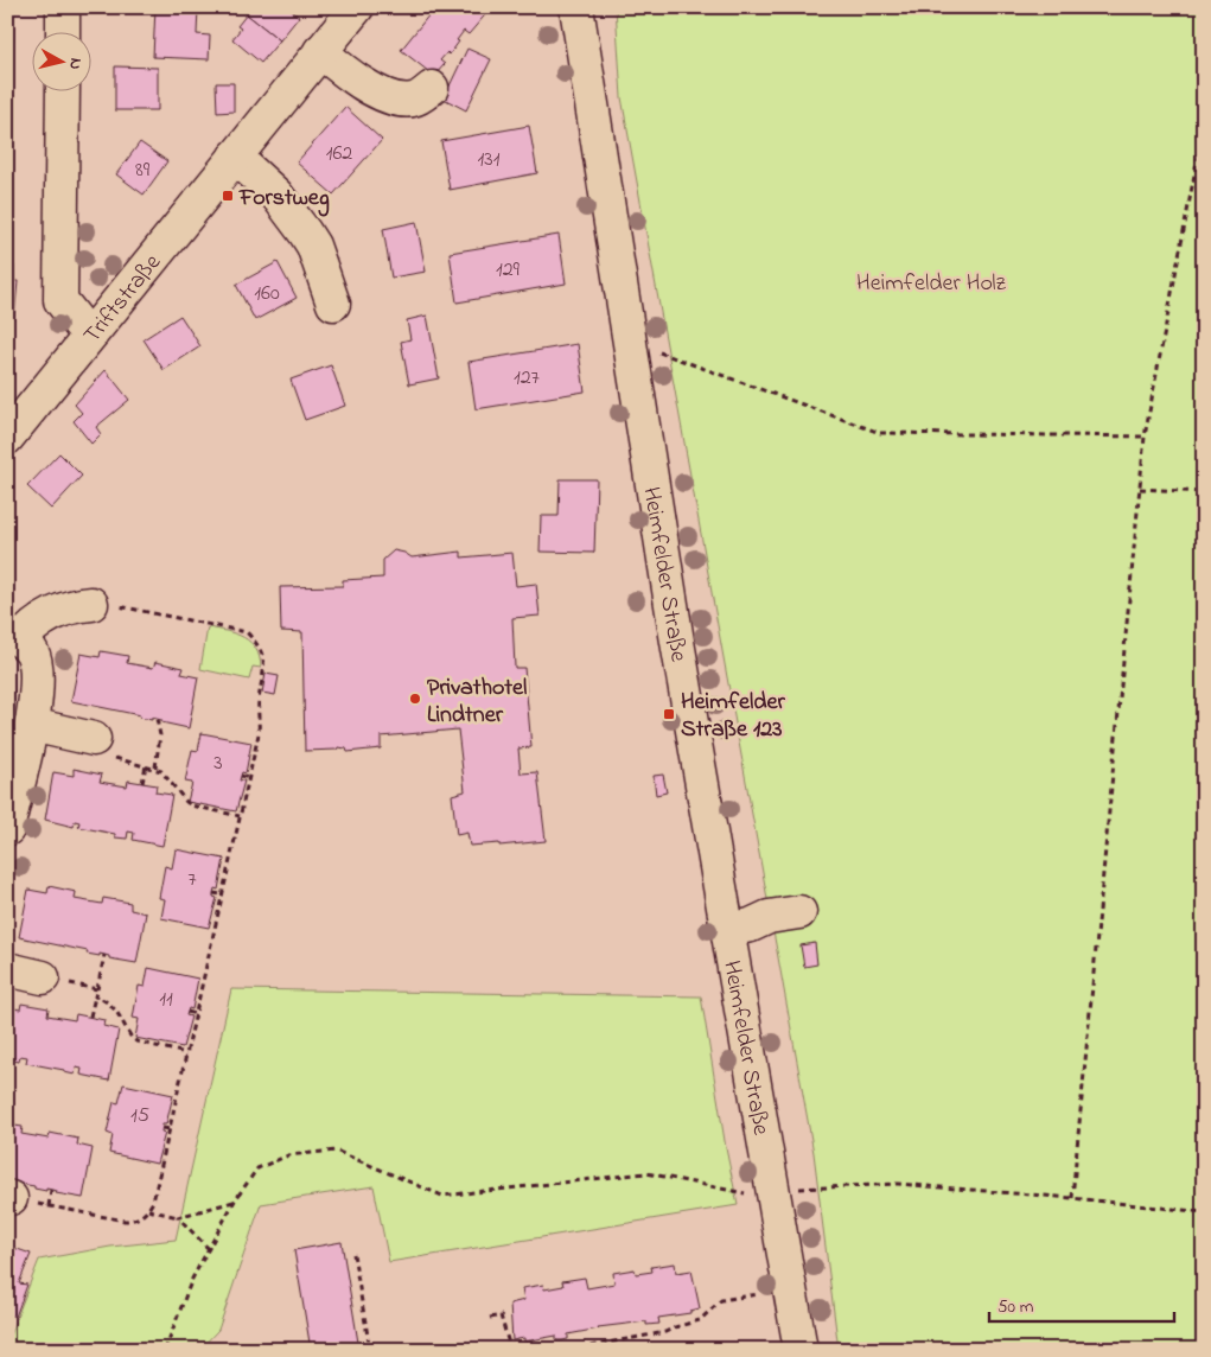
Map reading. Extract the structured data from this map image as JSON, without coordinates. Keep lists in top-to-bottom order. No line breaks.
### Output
{"streets":{"street":["Triftstraße","Heimfelder Straße"]},"parks":["Heimfelder Holz"],"places":{"transit":["Forstweg","Heimfelder Straße 123"],"other":["Privathotel Lindtner"]},"house_numbers":["162","131","89","129","160","127","3","7","11","15"],"scale_bar":"50 m","north":"right"}
